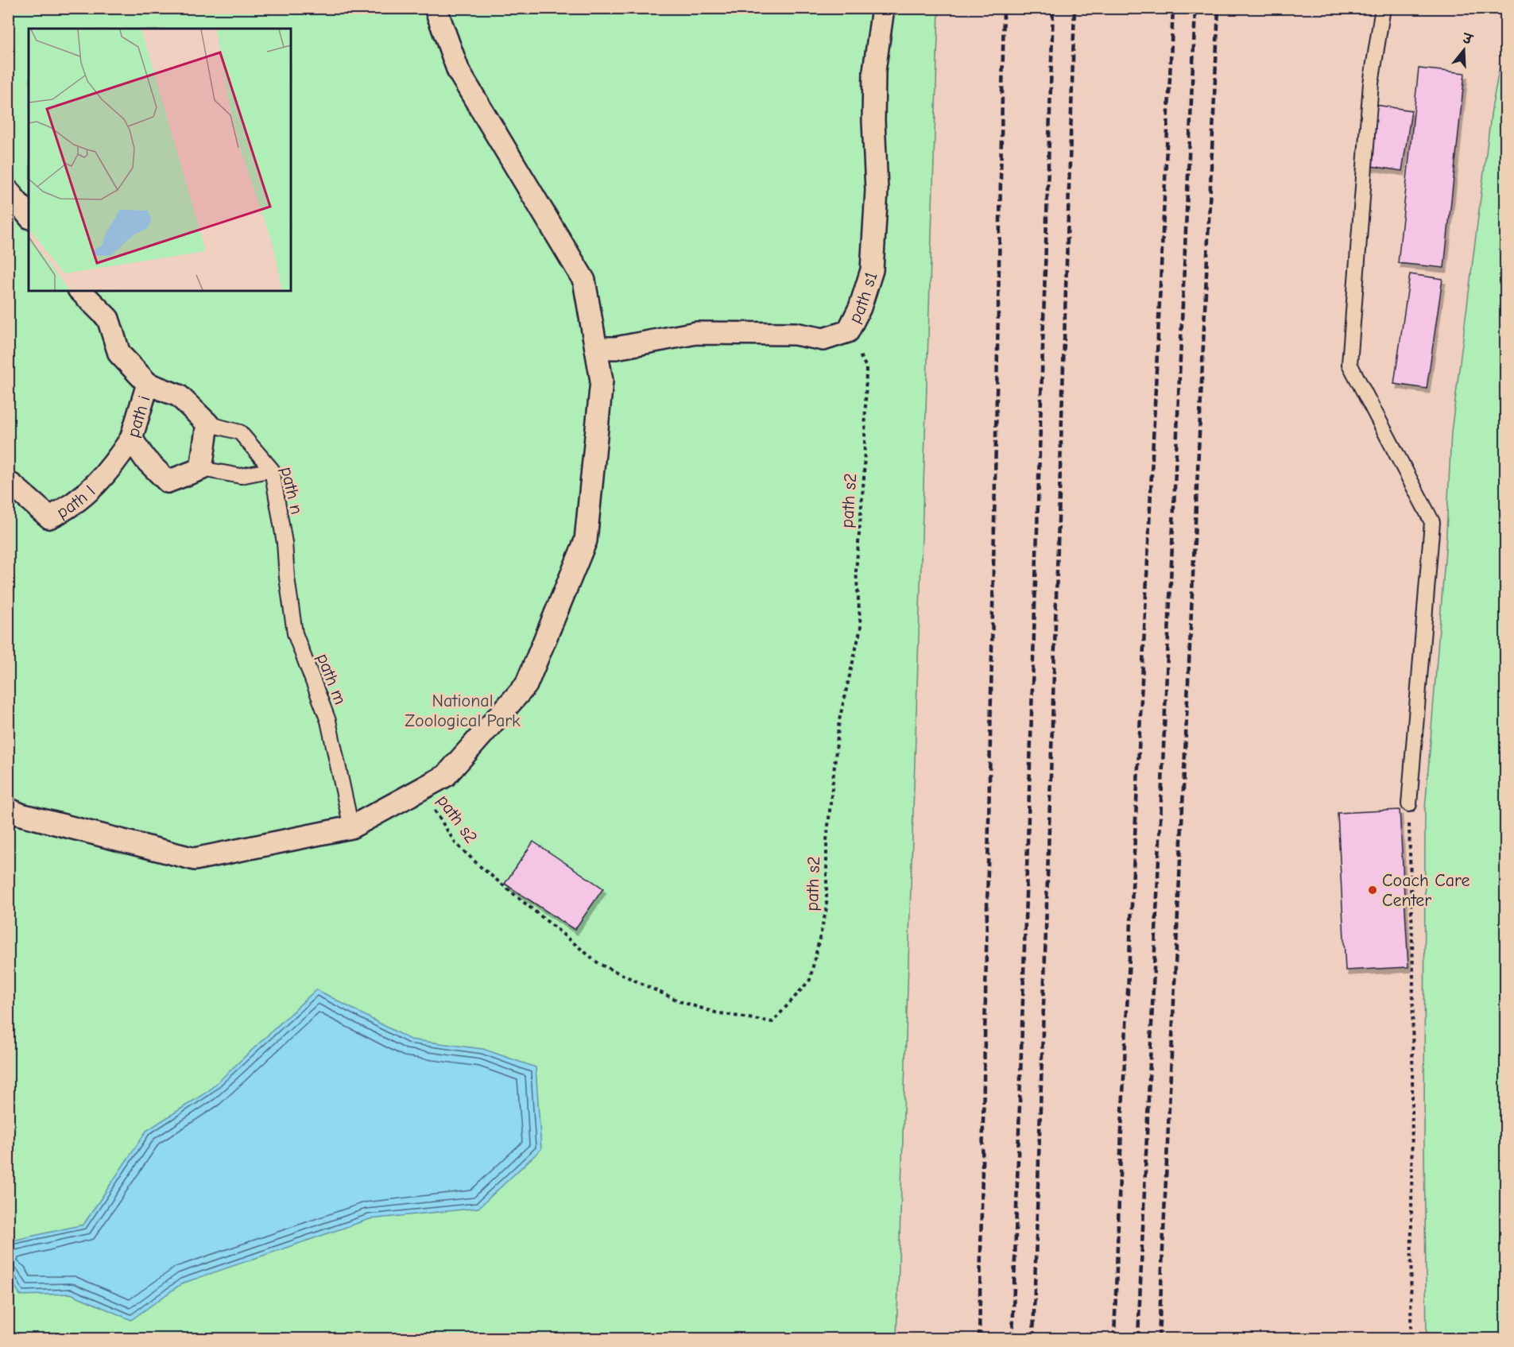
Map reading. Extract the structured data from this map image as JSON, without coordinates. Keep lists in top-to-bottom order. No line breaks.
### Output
{"streets":{"street":["path s1","path i","path l"],"lane":["path n","path m"],"path":["path s2"]},"crossings":[["path s1","path s2"],["path i","path n"],["path i","path l"],["path n","path m"]],"parks":["National Zoological Park"],"places":["Coach Care Center"],"north":"top"}
